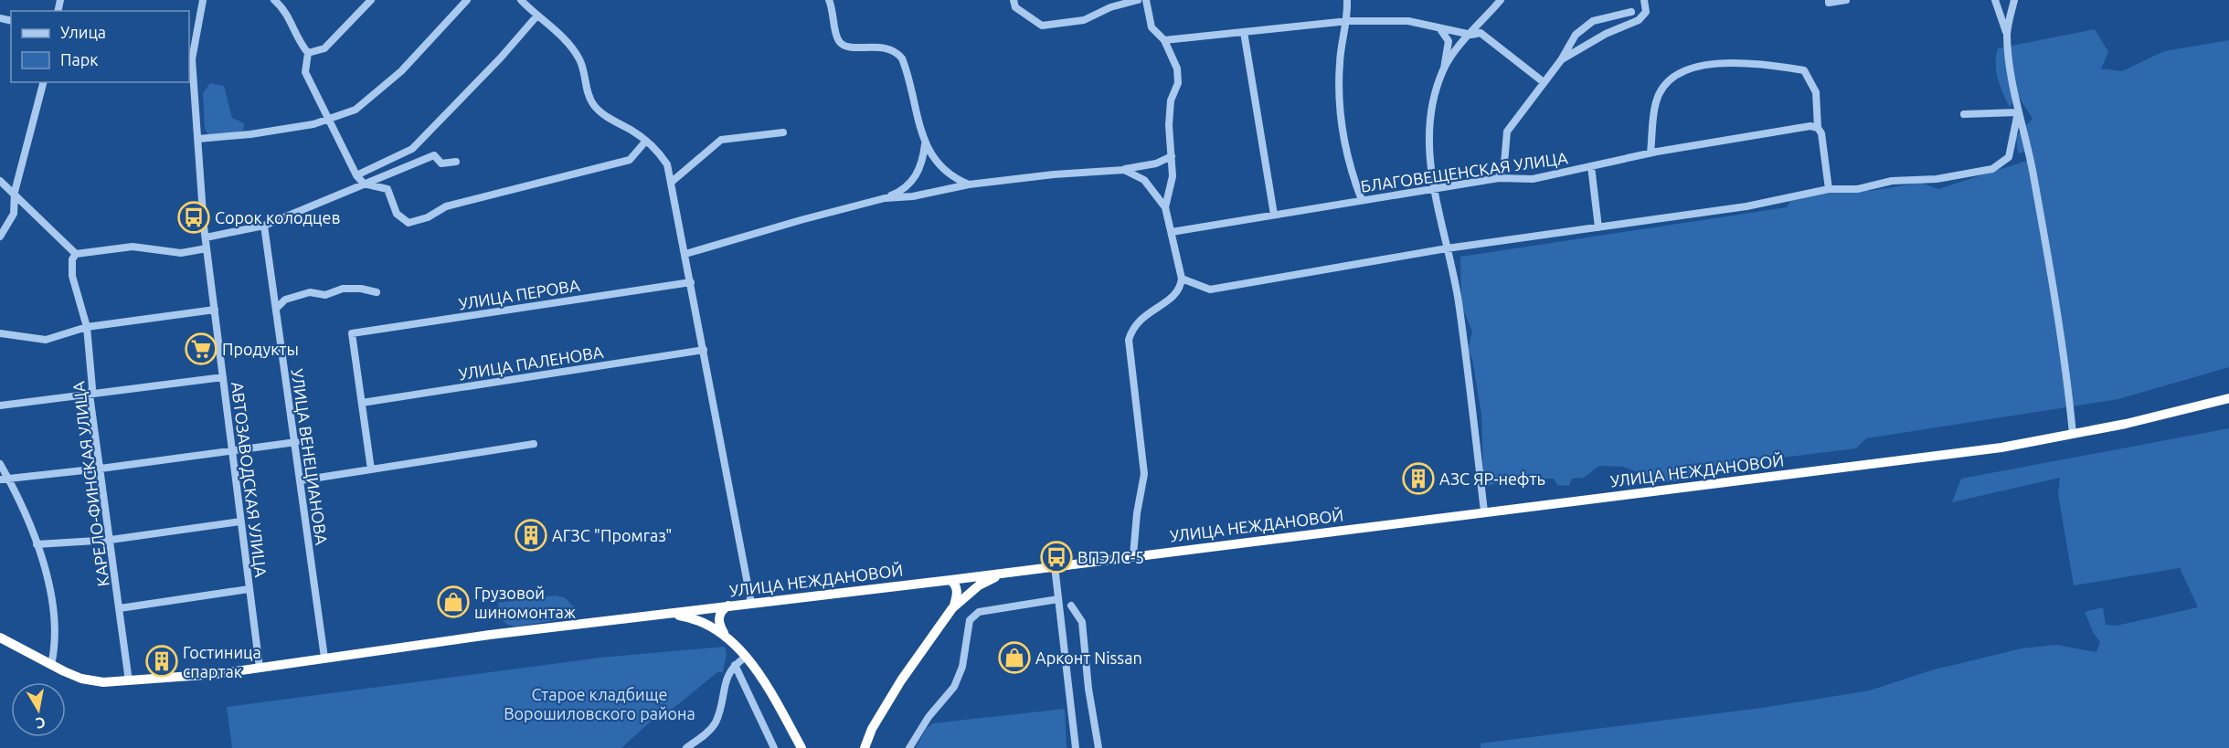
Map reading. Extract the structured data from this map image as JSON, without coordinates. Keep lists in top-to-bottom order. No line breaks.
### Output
{"streets":{"highway":["УЛИЦА НЕЖДАНОВОЙ"],"street":["БЛАГОВЕЩЕНСКАЯ УЛИЦА","УЛИЦА ПЕРОВА","УЛИЦА ПАЛЕНОВА","УЛИЦА ВЕНЕЦИАНОВА","АВТОЗАВОДСКАЯ УЛИЦА","КАРЕЛО-ФИНСКАЯ УЛИЦА"]},"crossings":[["УЛИЦА ПЕРОВА","УЛИЦА ПАЛЕНОВА"],["УЛИЦА ВЕНЕЦИАНОВА","УЛИЦА НЕЖДАНОВОЙ"],["УЛИЦА НЕЖДАНОВОЙ","АВТОЗАВОДСКАЯ УЛИЦА"],["УЛИЦА НЕЖДАНОВОЙ","КАРЕЛО-ФИНСКАЯ УЛИЦА"]],"parks":["Старое кладбище Ворошиловского района"],"places":{"bus stop":["Сорок колодцев","ВПЭЛС-5"],"supermarket":["Продукты"],"building":["АЗС ЯР-нефть","АГЗС \"Промгаз\"","Гостиница спартак"],"shop":["Грузовой шиномонтаж","Арконт Nissan"]},"legend":["Улица","Парк"],"north":"bottom"}
